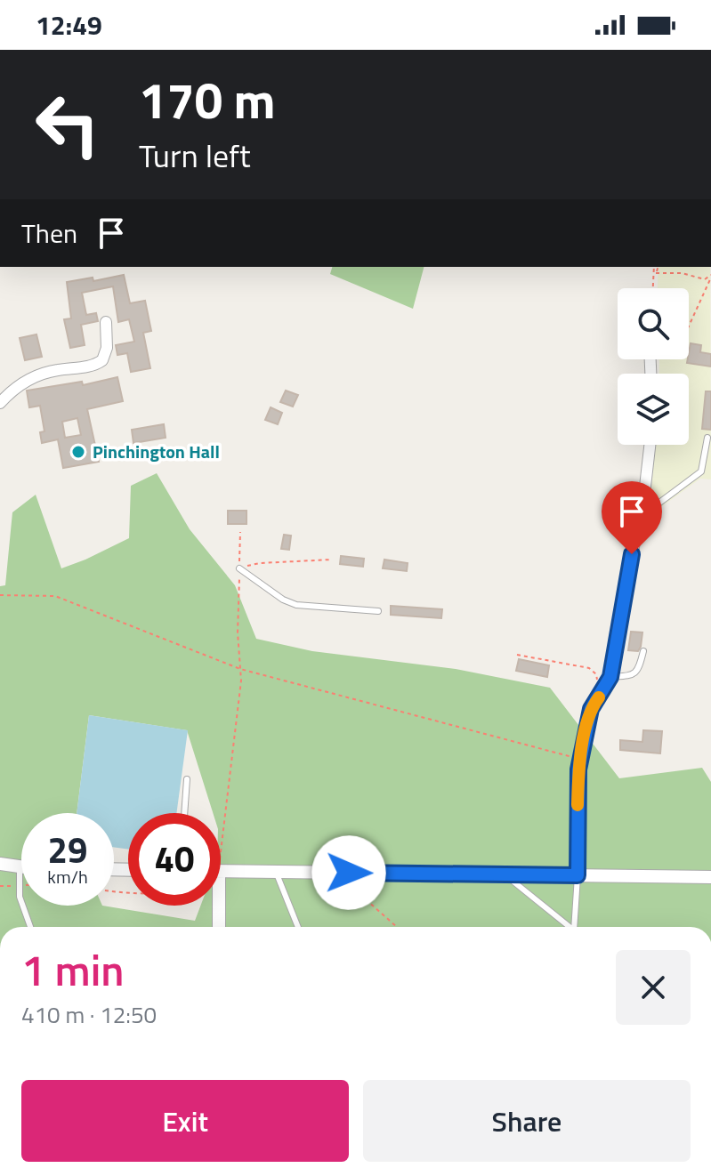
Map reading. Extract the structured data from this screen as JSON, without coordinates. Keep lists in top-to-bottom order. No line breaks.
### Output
{"places":["Pinchington Hall"],"page":{"status":"12:49","turn":["170 m","Turn left"],"then":"Then","speed":"29 km/h","limit":"40","heading":["1 min","410 m · 12:50"],"buttons":["Exit","Share"]}}
